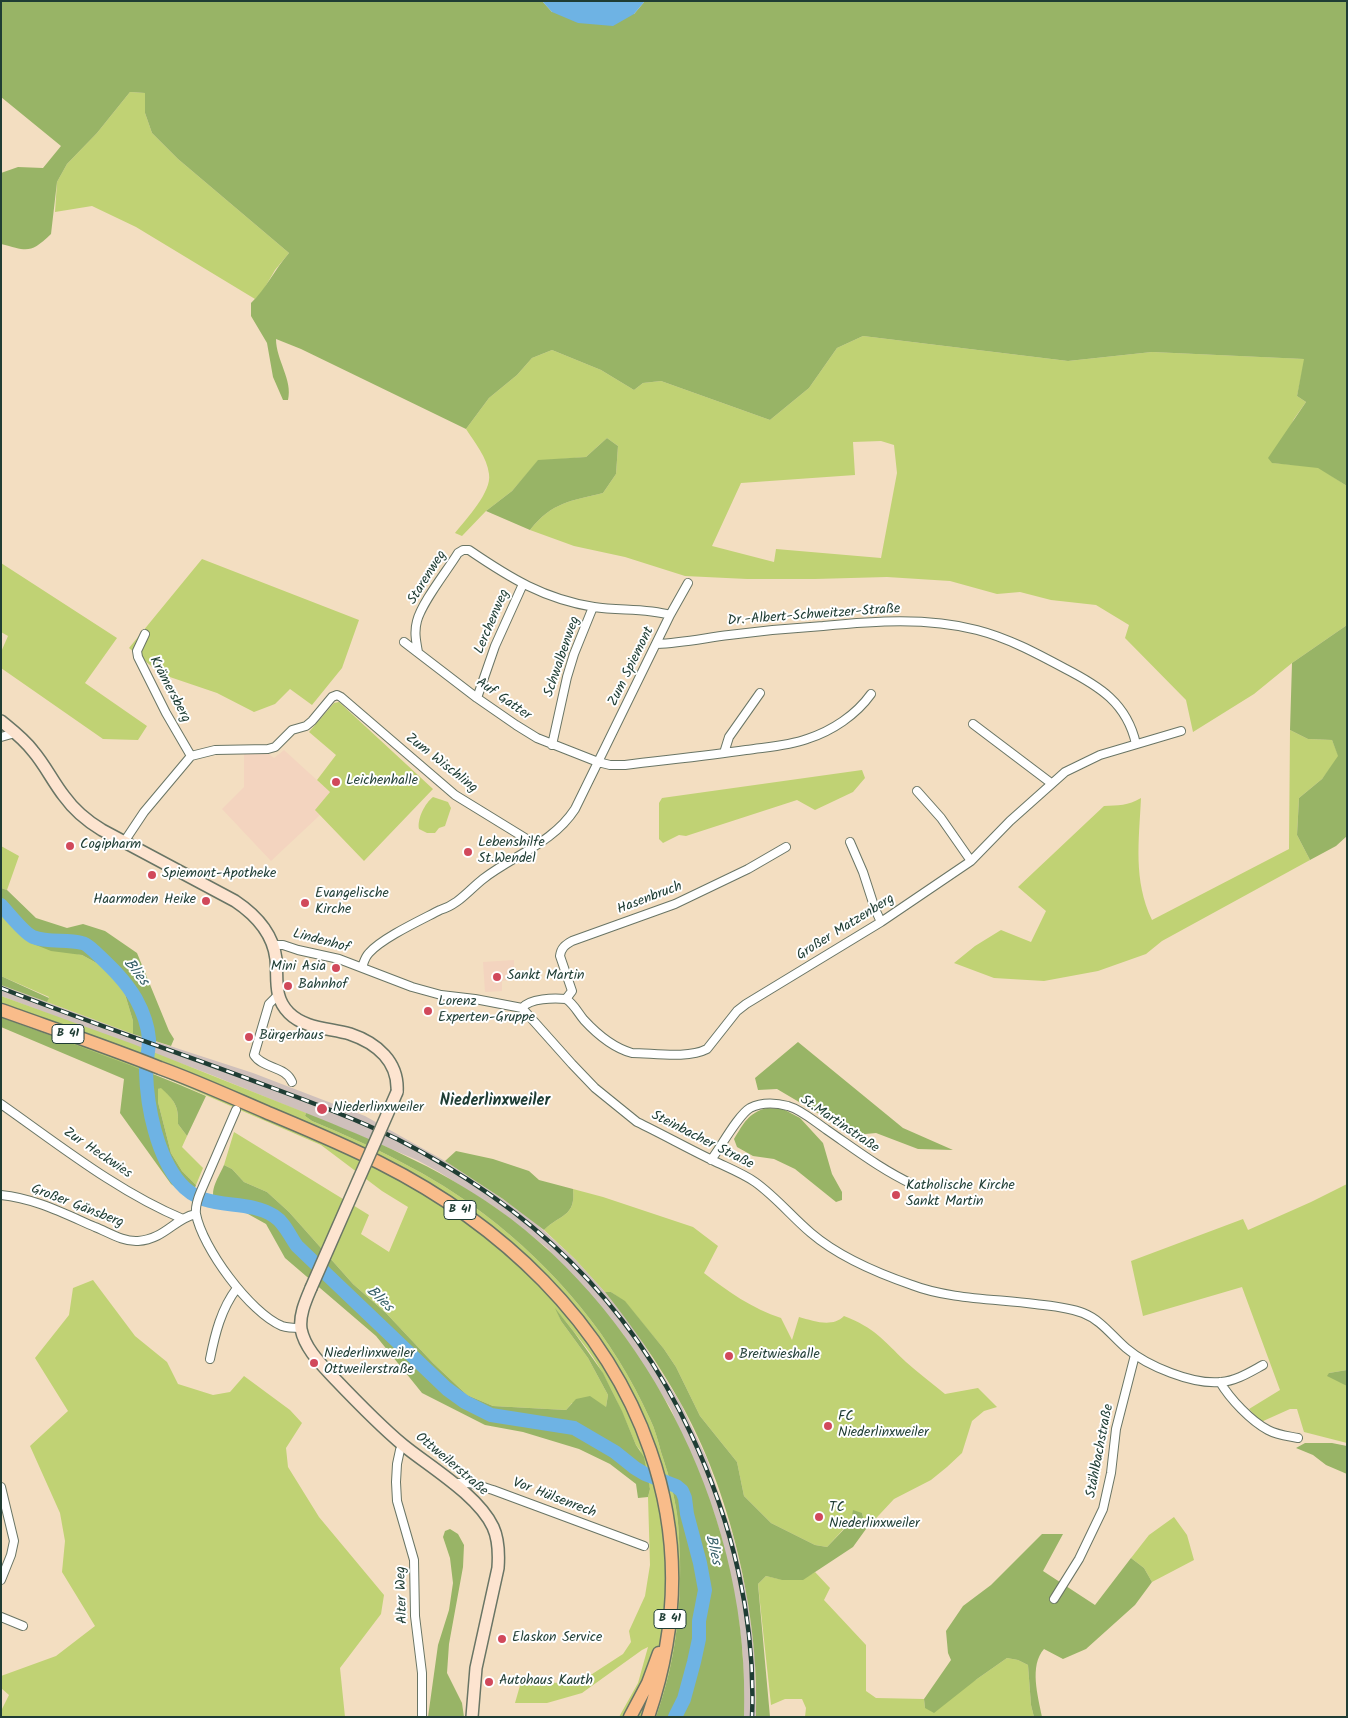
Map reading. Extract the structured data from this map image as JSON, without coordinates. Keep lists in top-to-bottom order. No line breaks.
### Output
{"streets":{"highway":["B 41"],"main road":["Ottweilerstraße"],"street":["Starenweg","Dr.-Albert-Schweitzer-Straße","Lerchenweg","Schwalbenweg","Zum Spiemont","Krämersberg","Auf Gatter","Zum Wischling","Hasenbruch","Großer Matzenberg","Lindenhof","St.Martinstraße","Steinbacher Straße","Zur Heckwies","Großer Gänsberg","Stählbachstraße","Vor Hülsenrech","Alter Weg"]},"crossings":[["Starenweg","Lerchenweg"],["Starenweg","Auf Gatter"],["Dr.-Albert-Schweitzer-Straße","Zum Spiemont"],["Dr.-Albert-Schweitzer-Straße","Großer Matzenberg"],["Lerchenweg","Auf Gatter"],["Schwalbenweg","Auf Gatter"],["Zum Spiemont","Auf Gatter"],["Zum Spiemont","Zum Wischling"],["Zum Spiemont","Lindenhof"],["Krämersberg","Zum Wischling"],["Hasenbruch","Großer Matzenberg"],["St.Martinstraße","Steinbacher Straße"],["Steinbacher Straße","Stählbachstraße"],["Zur Heckwies","Großer Gänsberg"],["Ottweilerstraße","Vor Hülsenrech"],["Ottweilerstraße","Alter Weg"]],"districts":["Niederlinxweiler"],"water":["Blies"],"places":["Leichenhalle","Cogipharm","Lebenshilfe St.Wendel","Spiemont-Apotheke","Haarmoden Heike","Evangelische Kirche","Mini Asia","Sankt Martin","Bahnhof","Lorenz Experten-Gruppe","Bürgerhaus","Niederlinxweiler","Katholische Kirche Sankt Martin","Breitwieshalle","Niederlinxweiler Ottweilerstraße","FC Niederlinxweiler","TC Niederlinxweiler","Elaskon Service","Autohaus Kauth"]}
